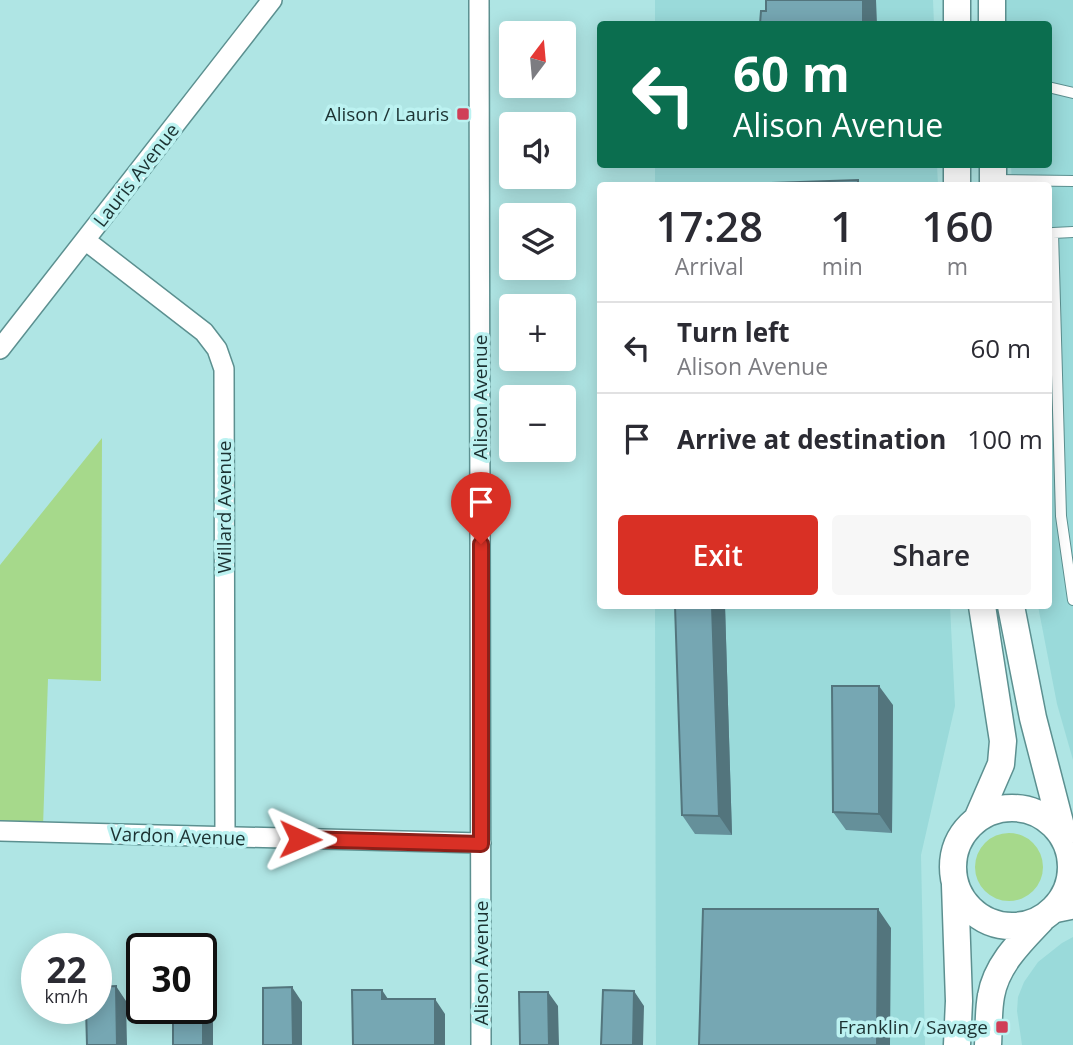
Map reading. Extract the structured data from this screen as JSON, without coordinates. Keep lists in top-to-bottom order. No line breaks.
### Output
{"streets":{"street":["Lauris Avenue","Alison Avenue","Willard Avenue","Vardon Avenue"]},"crossings":[["Lauris Avenue","Willard Avenue"],["Alison Avenue","Vardon Avenue"],["Willard Avenue","Vardon Avenue"]],"places":{"transit":["Alison / Lauris","Franklin / Savage"]},"north":"top","page":{"map_buttons":["+","−"],"turn":["60 m","Alison Avenue"],"eta":["17:28","Arrival","1","min","160","m"],"list":[{"name":"Turn left","note":"Alison Avenue","value":"60 m"},{"name":"Arrive at destination","value":"100 m"}],"buttons":["Exit","Share"],"speed":"22 km/h","limit":"30"}}
